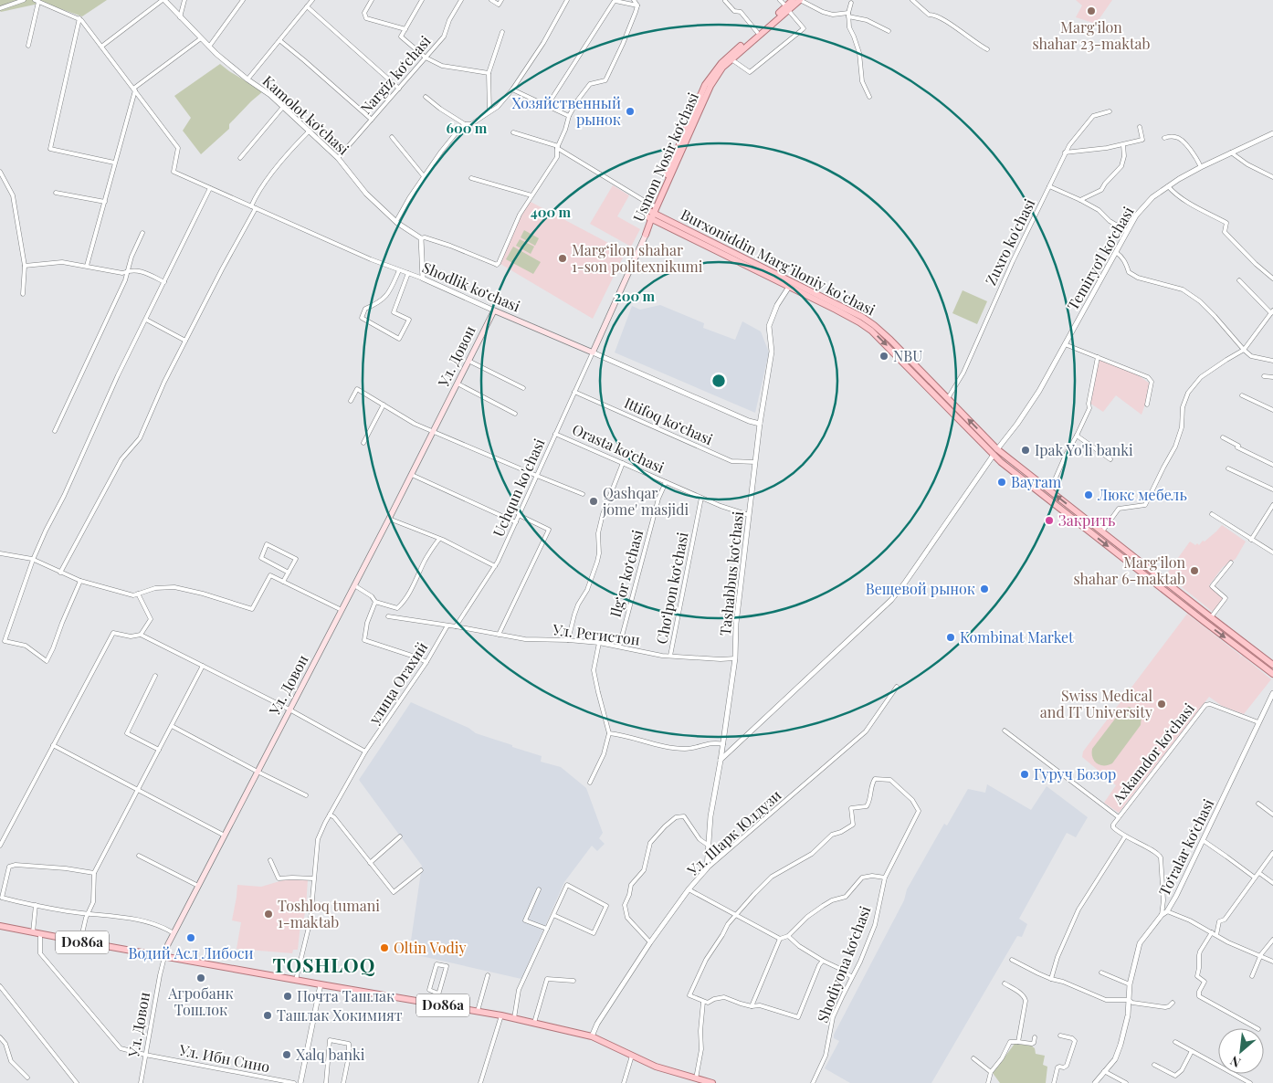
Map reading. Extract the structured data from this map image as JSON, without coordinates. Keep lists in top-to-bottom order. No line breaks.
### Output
{"streets":{"main road":["Usmon Nosir ko‘chasi","Burxoniddin Marg’iloniy ko’chasi","Shodlik koʻchasi","Ул. Довон","D086a"],"street":["Nargiz koʻchasi","Kamolot koʻchasi","Zuxro ko'chasi","Temiryoʻl koʻchasi","Ittifoq koʻchasi","Orasta koʻchasi","Uchqun ko'chasi","Ilgʻor koʻchasi","Tashabbus koʻchasi","Choʻlpon koʻchasi","Ул. Регистон","улица Огахий","Axkamdor ko‘chasi","Ул. Шарк Юлдузи","Toʻralar koʻchasi","Shodiyona koʻchasi","Ул. Ибн Сино"]},"crossings":[["Nargiz koʻchasi","Kamolot koʻchasi"],["Usmon Nosir ko‘chasi","Burxoniddin Marg’iloniy ko’chasi"],["Usmon Nosir ko‘chasi","Shodlik koʻchasi"],["Usmon Nosir ko‘chasi","Uchqun ko'chasi"],["Zuxro ko'chasi","Burxoniddin Marg’iloniy ko’chasi"],["Temiryoʻl koʻchasi","Burxoniddin Marg’iloniy ko’chasi"],["Temiryoʻl koʻchasi","Tashabbus koʻchasi"],["Burxoniddin Marg’iloniy ko’chasi","Tashabbus koʻchasi"],["Shodlik koʻchasi","Ул. Довон"],["Shodlik koʻchasi","Uchqun ko'chasi"],["Shodlik koʻchasi","Tashabbus koʻchasi"],["Ул. Довон","D086a"],["Ул. Довон","Ул. Ибн Сино"],["Ittifoq koʻchasi","Uchqun ko'chasi"],["Ittifoq koʻchasi","Tashabbus koʻchasi"],["Orasta koʻchasi","Uchqun ko'chasi"],["Orasta koʻchasi","Ilgʻor koʻchasi"],["Orasta koʻchasi","Tashabbus koʻchasi"],["Orasta koʻchasi","Choʻlpon koʻchasi"],["Uchqun ko'chasi","Ул. Регистон"],["Ilgʻor koʻchasi","Ул. Регистон"],["Tashabbus koʻchasi","Ул. Регистон"],["Tashabbus koʻchasi","Ул. Шарк Юлдузи"],["Choʻlpon koʻchasi","Ул. Регистон"],["Ул. Регистон","улица Огахий"],["улица Огахий","D086a"],["Axkamdor ko‘chasi","Toʻralar koʻchasi"],["Ул. Шарк Юлдузи","D086a"],["D086a","Ул. Ибн Сино"]],"districts":["TOSHLOQ"],"places":["Marg'ilon shahar 23-maktab","Хозяйственный рынок","Margʻilon shahar 1-son politexnikumi","NBU","Ipak Yo'li banki","Bayram","Люкс мебель","Qashqar jome' masjidi","Закрить","Marg'ilon shahar 6-maktab","Вещевой рынок","Kombinat Market","Swiss Medical and IT University","Гуруч Бозор","Toshloq tumani 1-maktab","Водий Асл Либоси","Oltin Vodiy","Агробанк Тошлок","Почта Ташлак","Ташлак Хокимият","Xalq banki"],"north":"bottom left","rings":["600 m","400 m","200 m"]}
